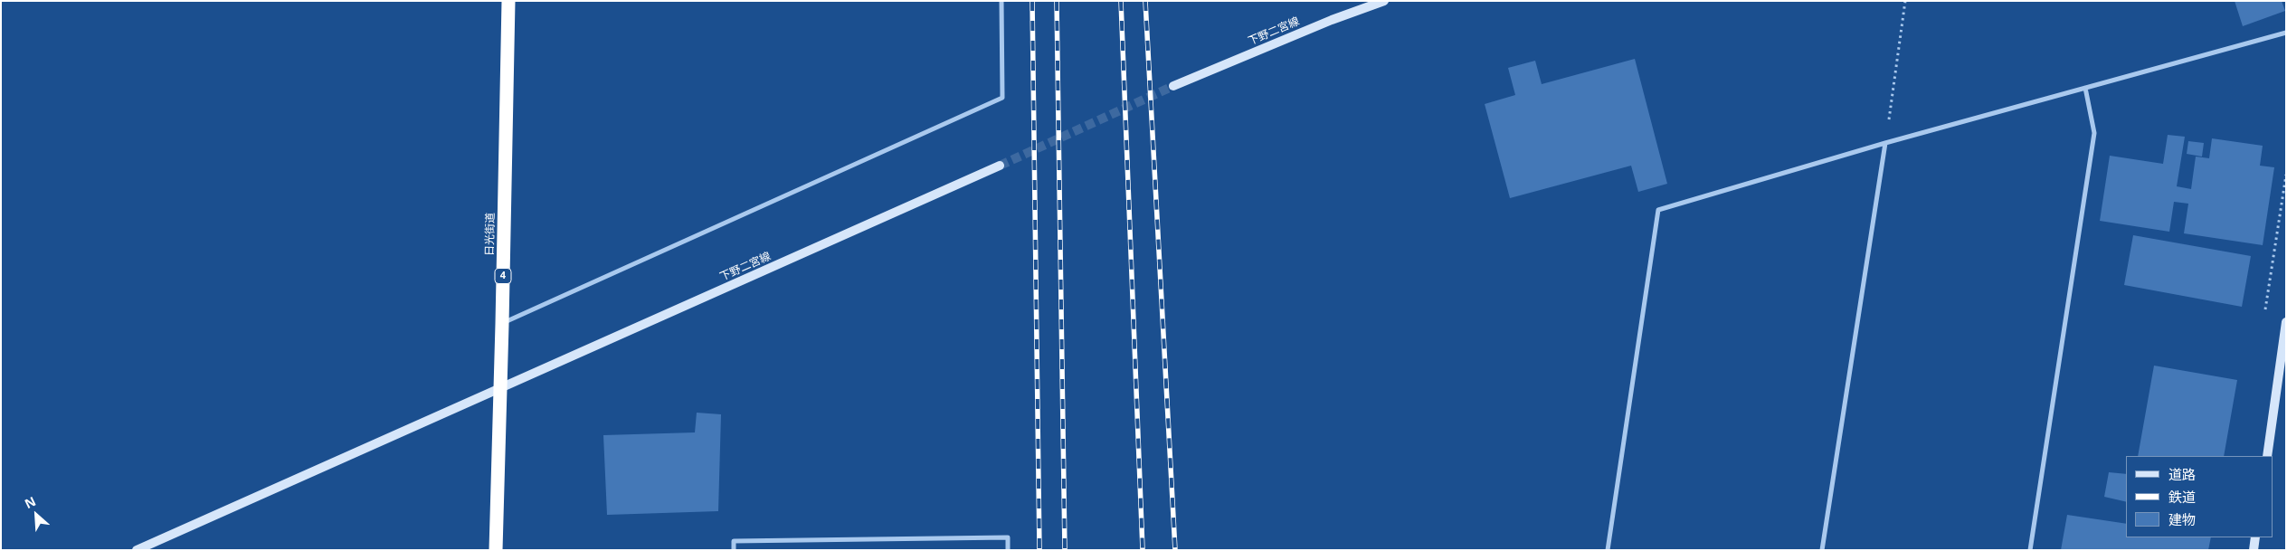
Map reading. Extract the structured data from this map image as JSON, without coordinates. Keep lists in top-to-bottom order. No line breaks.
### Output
{"streets":{"highway":["日光街道","4"],"main road":["下野二宮線"]},"crossings":[["下野二宮線","日光街道"]],"legend":["道路","鉄道","建物"],"north":"top left"}
